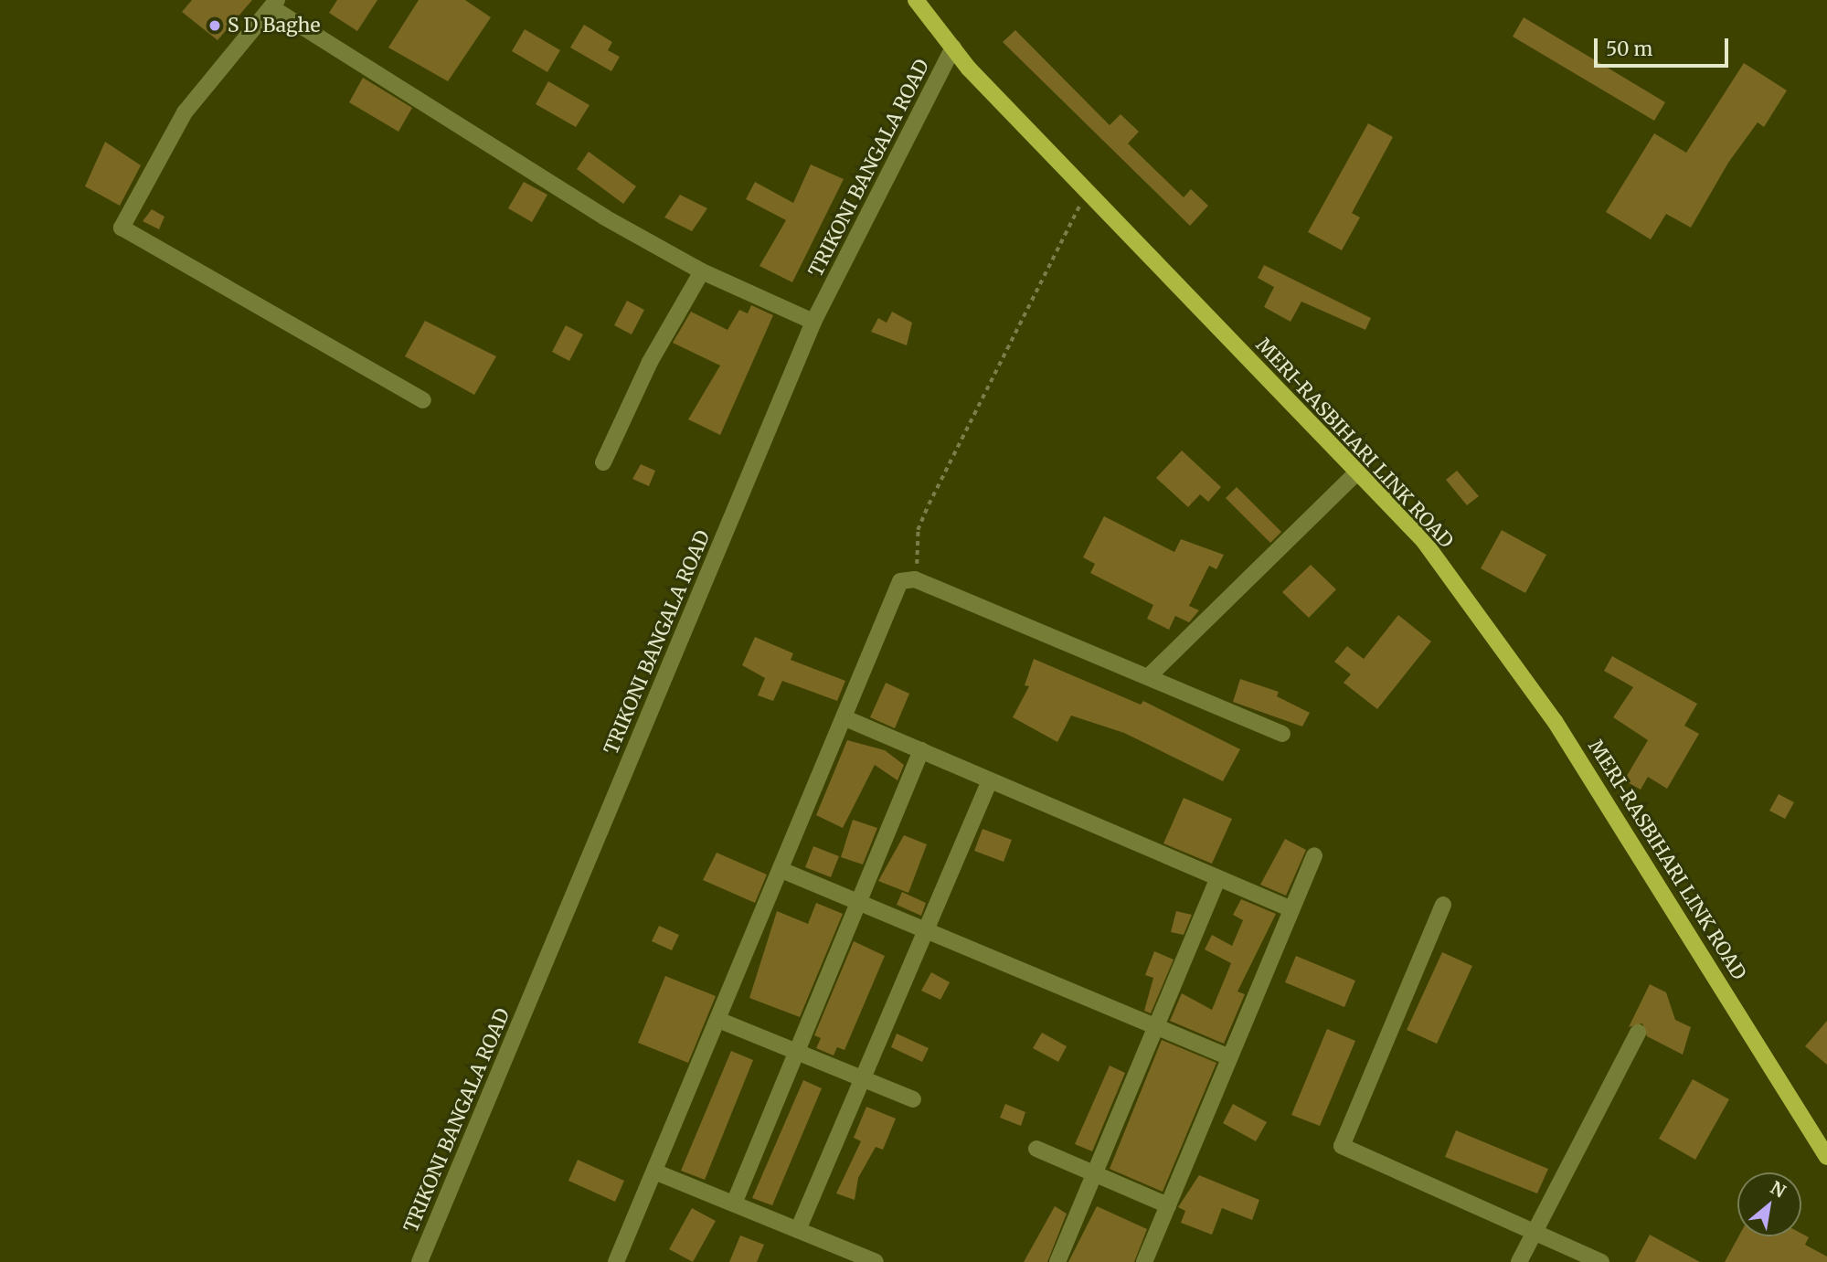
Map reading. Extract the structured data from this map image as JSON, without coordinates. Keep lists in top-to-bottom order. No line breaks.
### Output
{"streets":{"main road":["MERI-RASBIHARI LINK ROAD"],"street":["TRIKONI BANGALA ROAD"]},"crossings":[["TRIKONI BANGALA ROAD","MERI-RASBIHARI LINK ROAD"]],"places":["S D Baghe"],"scale_bar":"50 m","north":"top right"}
